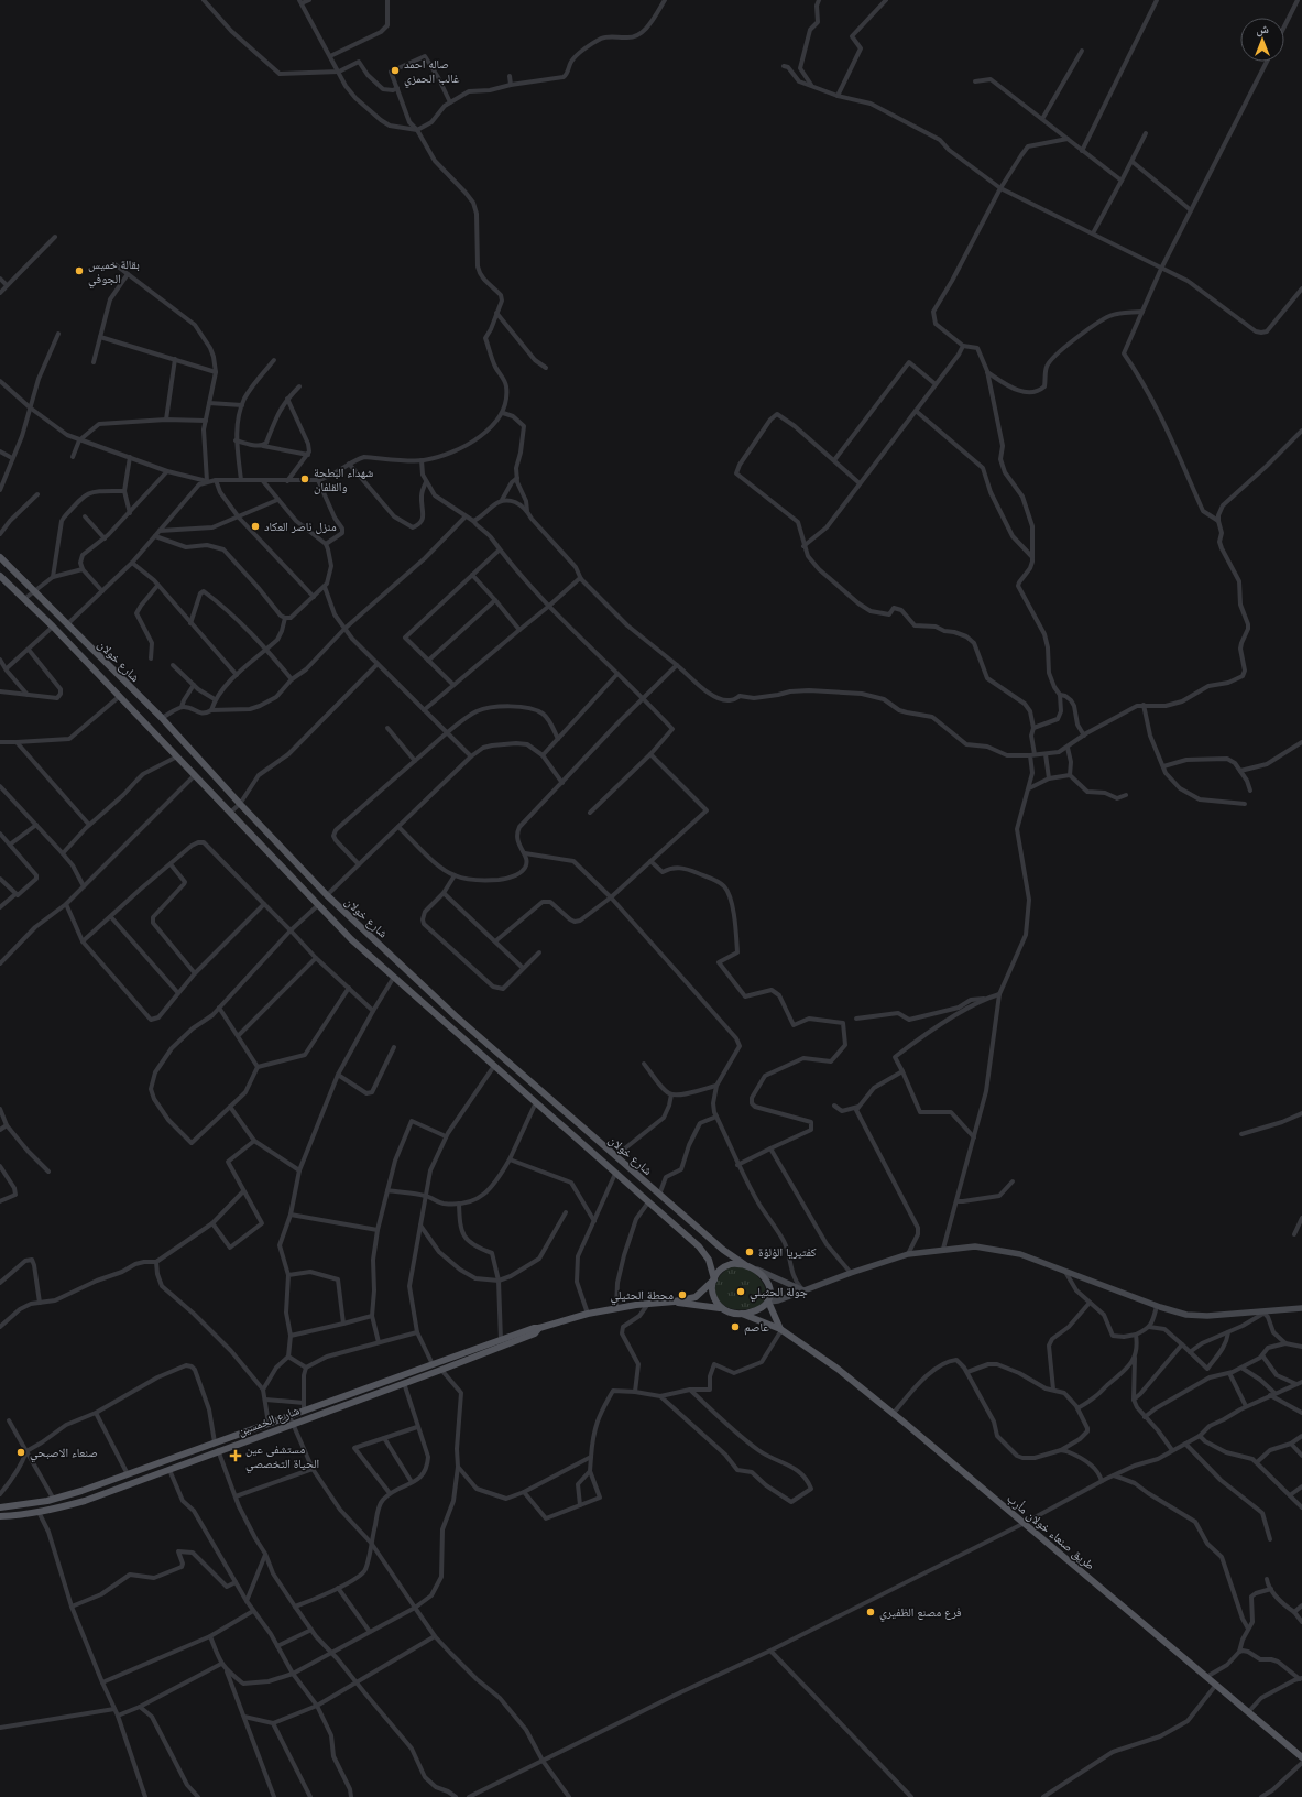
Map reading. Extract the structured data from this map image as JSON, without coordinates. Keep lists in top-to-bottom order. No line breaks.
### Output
{"streets":{"main road":["شارع خولان","شارع الخمسين","طريق صنعاء خولان مأرب"]},"crossings":[["شارع خولان","شارع الخمسين"],["شارع خولان","طريق صنعاء خولان مأرب"],["شارع الخمسين","طريق صنعاء خولان مأرب"]],"places":{"other":["صاله احمد غالب الحمزي","بقالة خميس الجوفي","شهداء البطحة والقلفان","منزل ناصر العكاد","كفتيريا الؤلؤة","جولة الحثيلي","محطة الحثيلي","عاصم","صنعاء الاصبحي","فرع مصنع الظفيري"],"health":["مستشفى عين الحياة التخصصي"]},"north":"top"}
